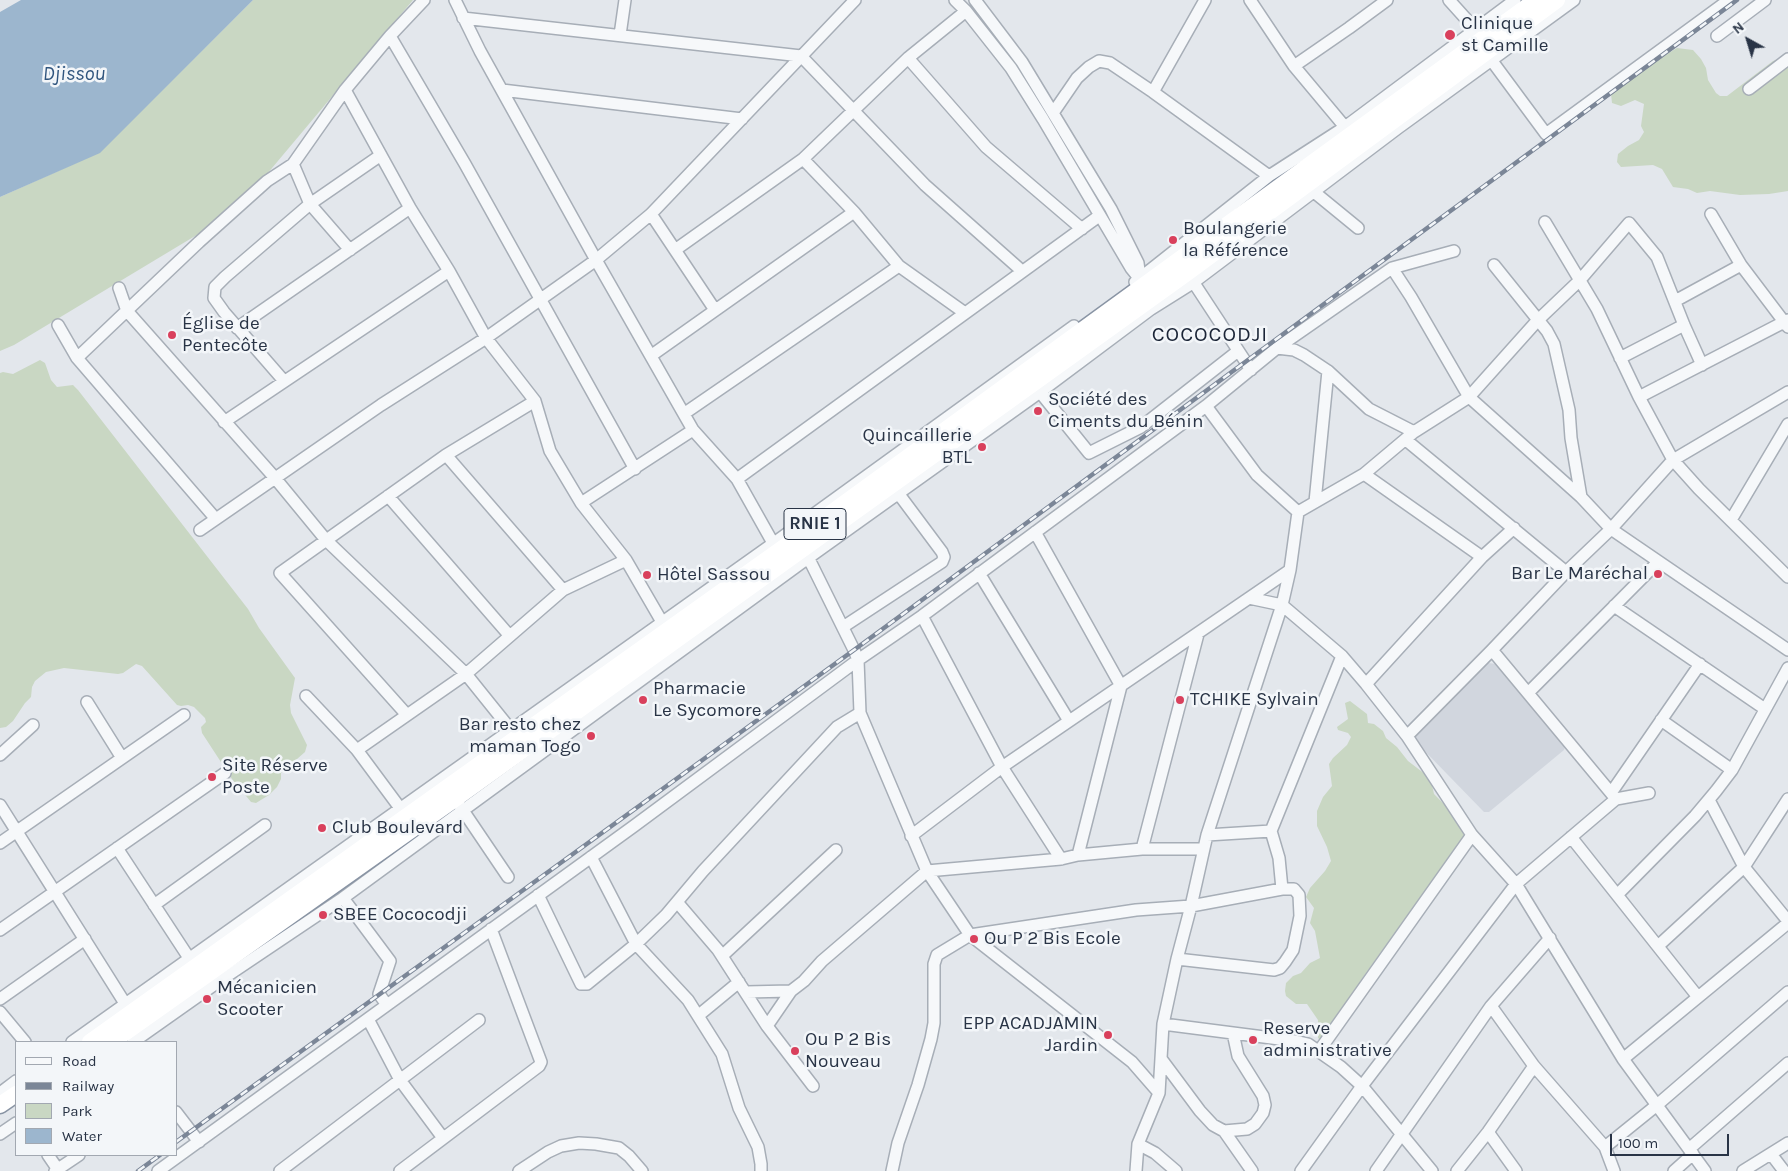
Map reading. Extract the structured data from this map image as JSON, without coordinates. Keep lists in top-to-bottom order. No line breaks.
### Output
{"streets":{"highway":["RNIE 1"]},"districts":["COCOCODJI"],"water":["Djissou"],"places":["Clinique st Camille","Boulangerie la Référence","Église de Pentecôte","Société des Ciments du Bénin","Quincaillerie BTL","Bar Le Maréchal","Hôtel Sassou","Pharmacie Le Sycomore","TCHIKE Sylvain","Bar resto chez maman Togo","Site Réserve Poste","Club Boulevard","SBEE Cococodji","Ou P 2 Bis Ecole","Mécanicien Scooter","EPP ACADJAMIN Jardin","Reserve administrative","Ou P 2 Bis Nouveau"],"legend":["Road","Railway","Park","Water"],"scale_bar":"100 m","north":"top left"}
